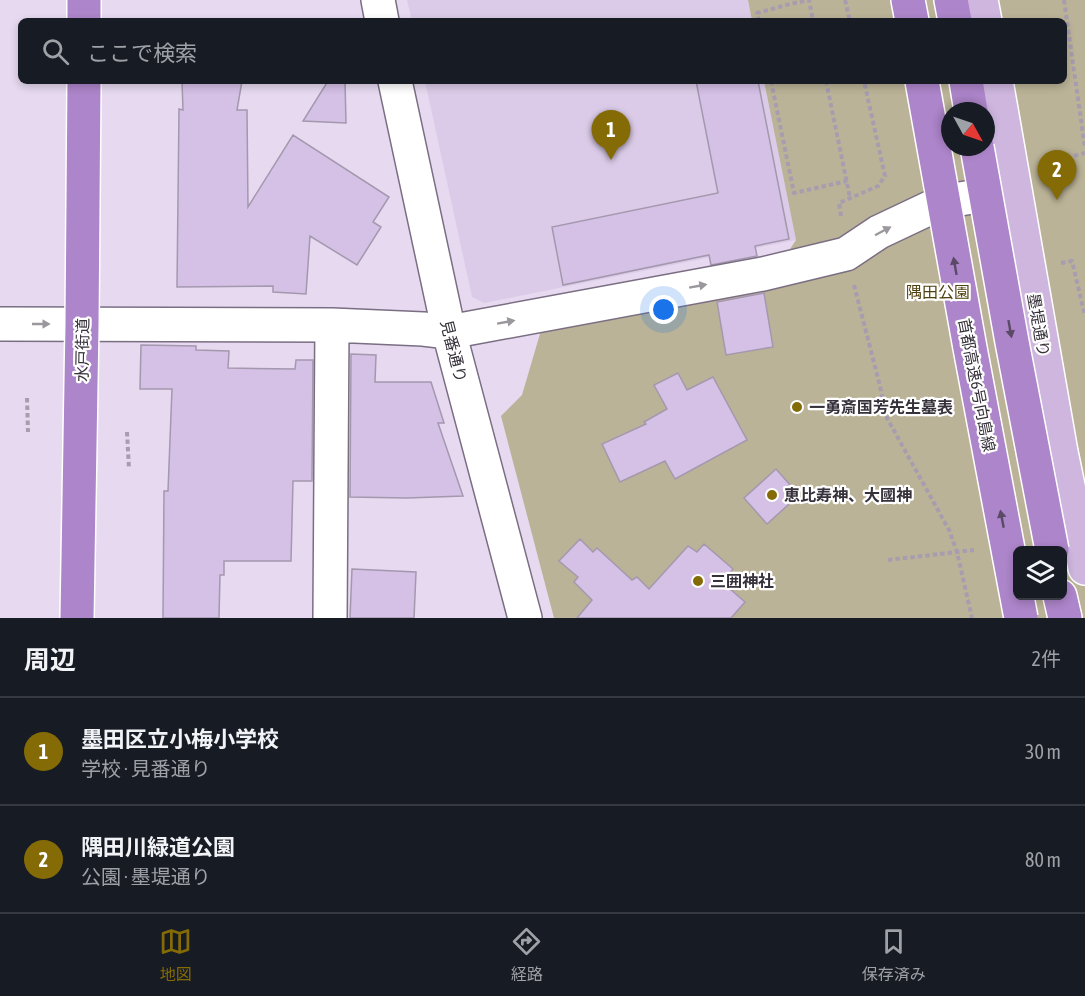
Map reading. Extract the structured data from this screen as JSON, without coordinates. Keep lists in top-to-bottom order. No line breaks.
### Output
{"streets":{"highway":["水戸街道","首都高速6号向島線"],"main road":["墨堤通り"],"street":["見番通り"]},"parks":["隅田公園"],"places":["一勇斎国芳先生墓表","恵比寿神、大國神","三囲神社"],"north":"bottom right","page":{"search":"ここで検索","pins":["1","2"],"heading":["周辺","2件"],"list":[{"mark":"1","name":"墨田区立小梅小学校","note":"学校 · 見番通り","value":"30 m"},{"mark":"2","name":"隅田川緑道公園","note":"公園 · 墨堤通り","value":"80 m"}],"nav":["地図","経路","保存済み"]}}
